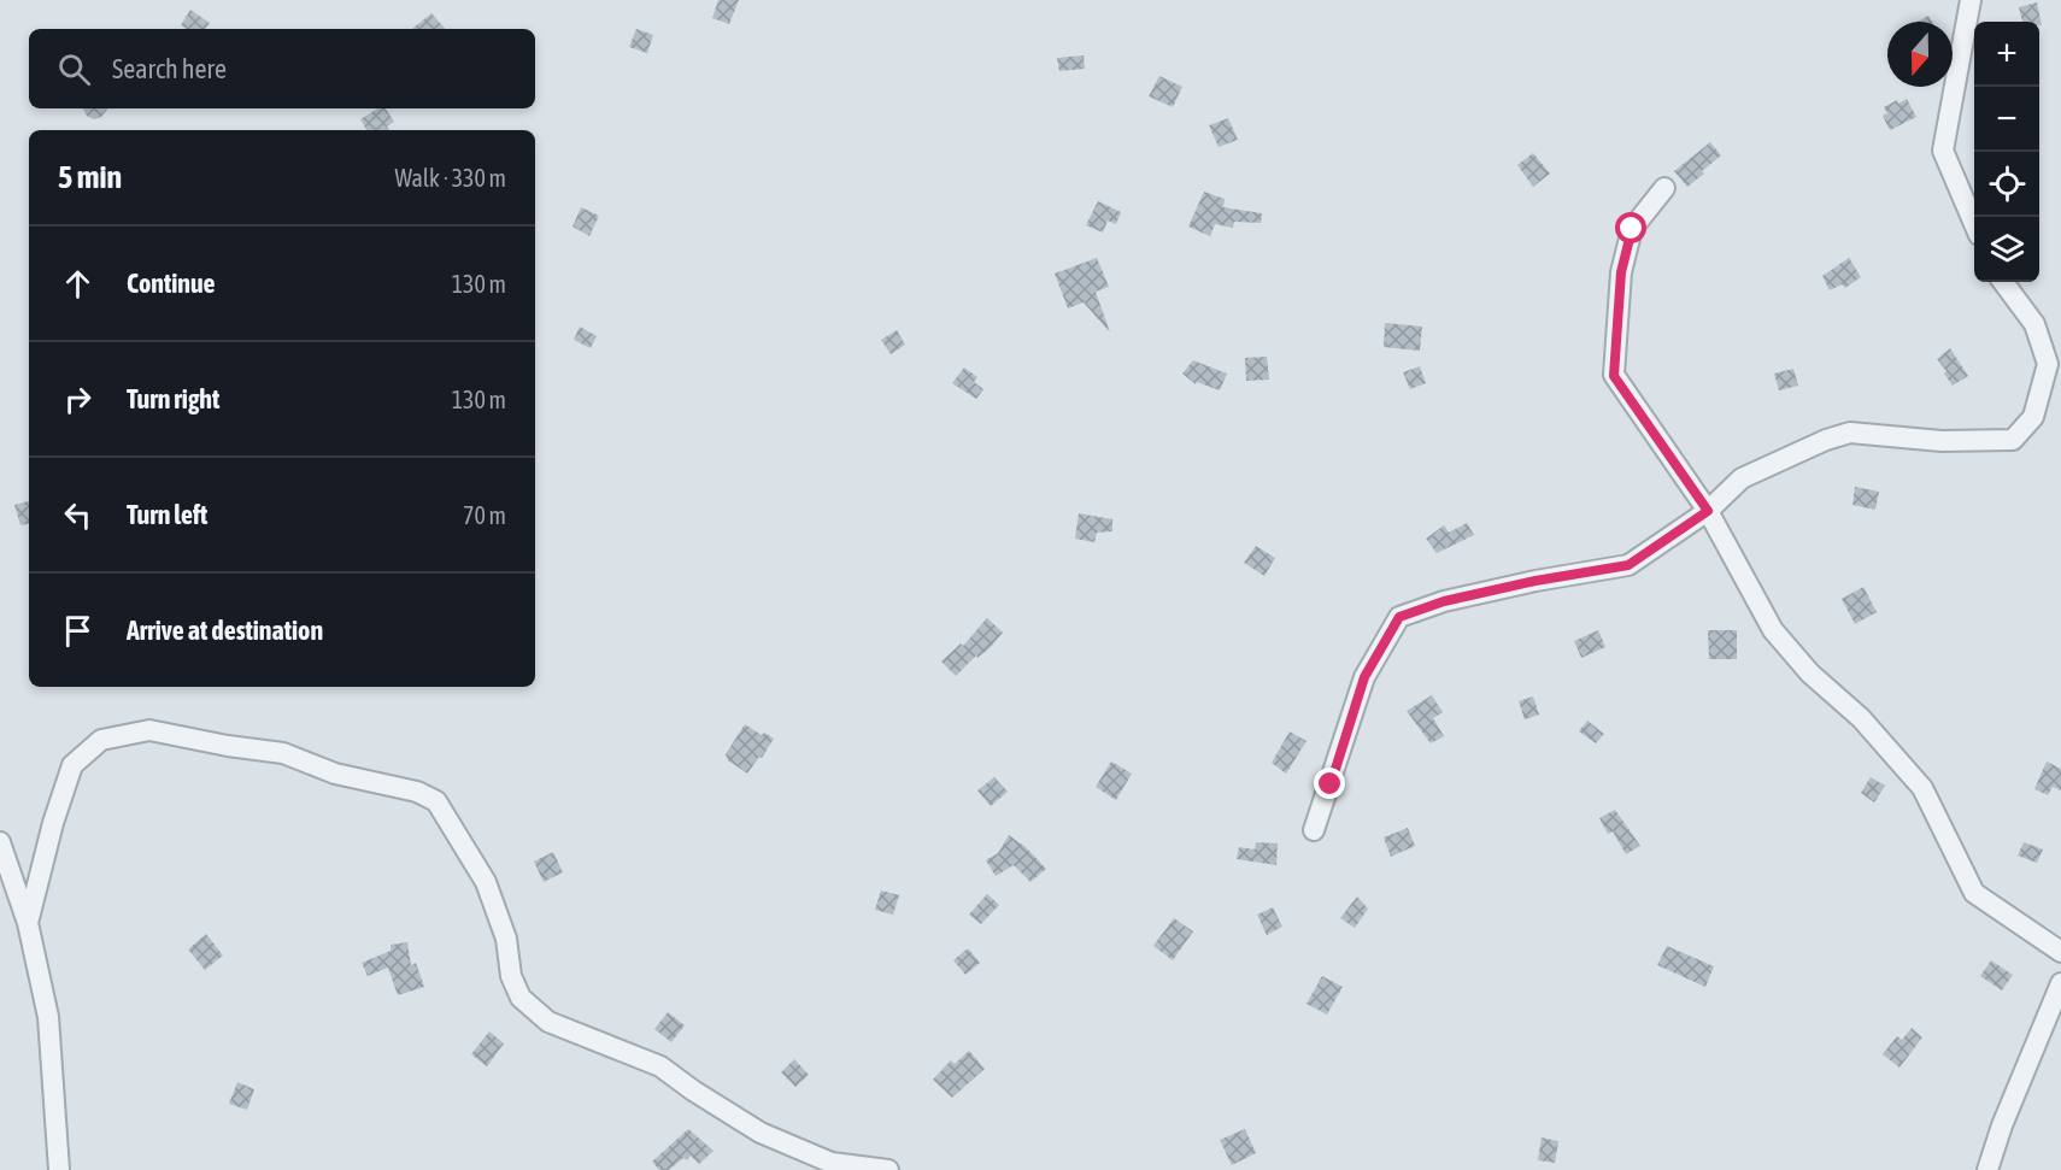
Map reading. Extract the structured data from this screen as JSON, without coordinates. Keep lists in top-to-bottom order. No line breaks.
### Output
{"north":"bottom","page":{"map_buttons":["+","−"],"search":"Search here","heading":["5 min","Walk · 330 m"],"list":[["Continue","130 m"],["Turn right","130 m"],["Turn left","70 m"],"Arrive at destination"]}}
